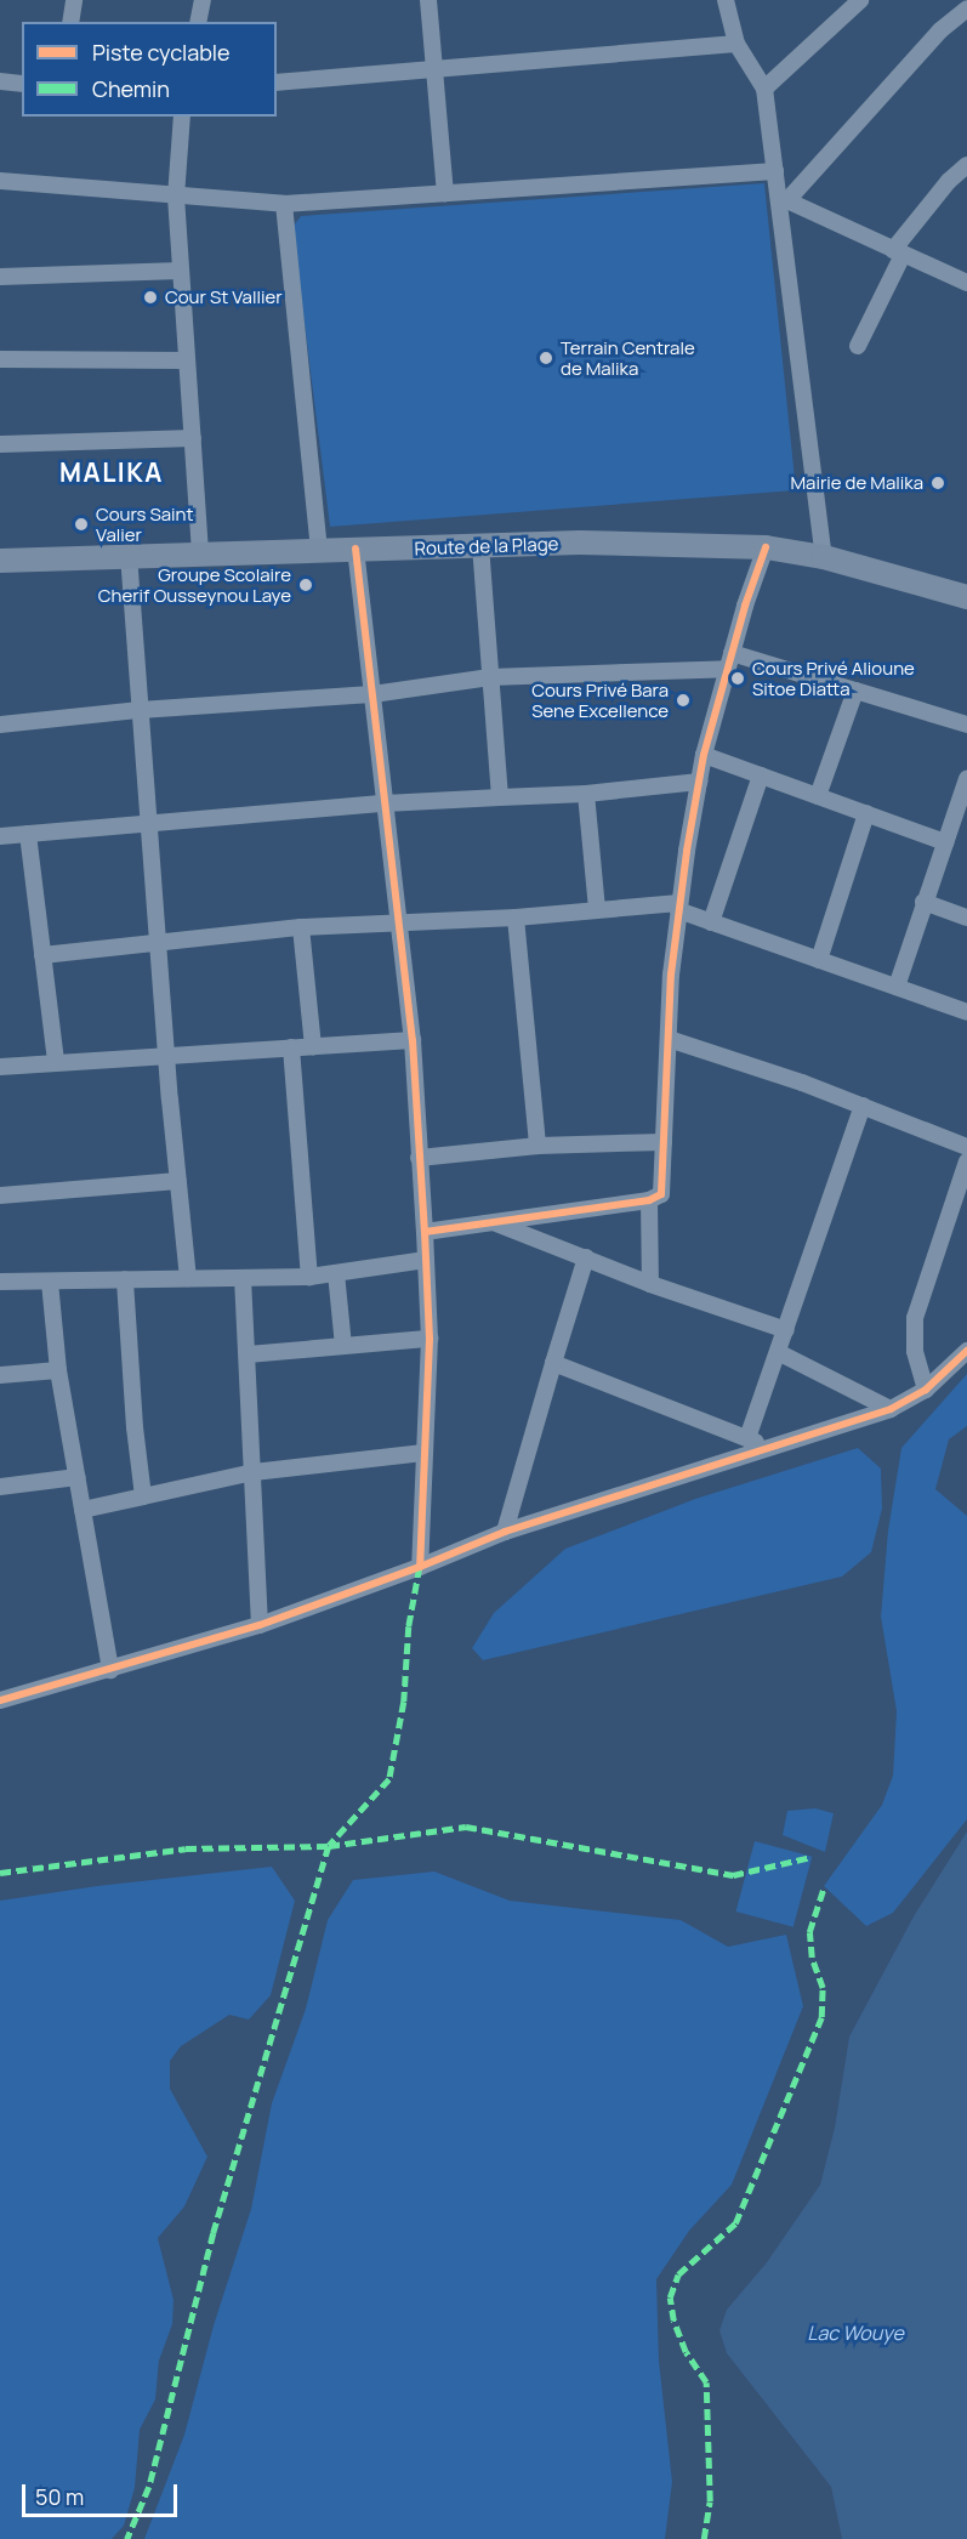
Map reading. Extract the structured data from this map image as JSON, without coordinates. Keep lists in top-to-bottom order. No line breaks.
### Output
{"streets":{"main road":["Route de la Plage"]},"districts":["MALIKA"],"water":["Lac Wouye"],"places":["Cour St Vallier","Terrain Centrale de Malika","Mairie de Malika","Cours Saint Valier","Groupe Scolaire Cherif Ousseynou Laye","Cours Privé Alioune Sitoe Diatta","Cours Privé Bara Sene Excellence"],"legend":["Piste cyclable","Chemin"],"scale_bar":"50 m"}
